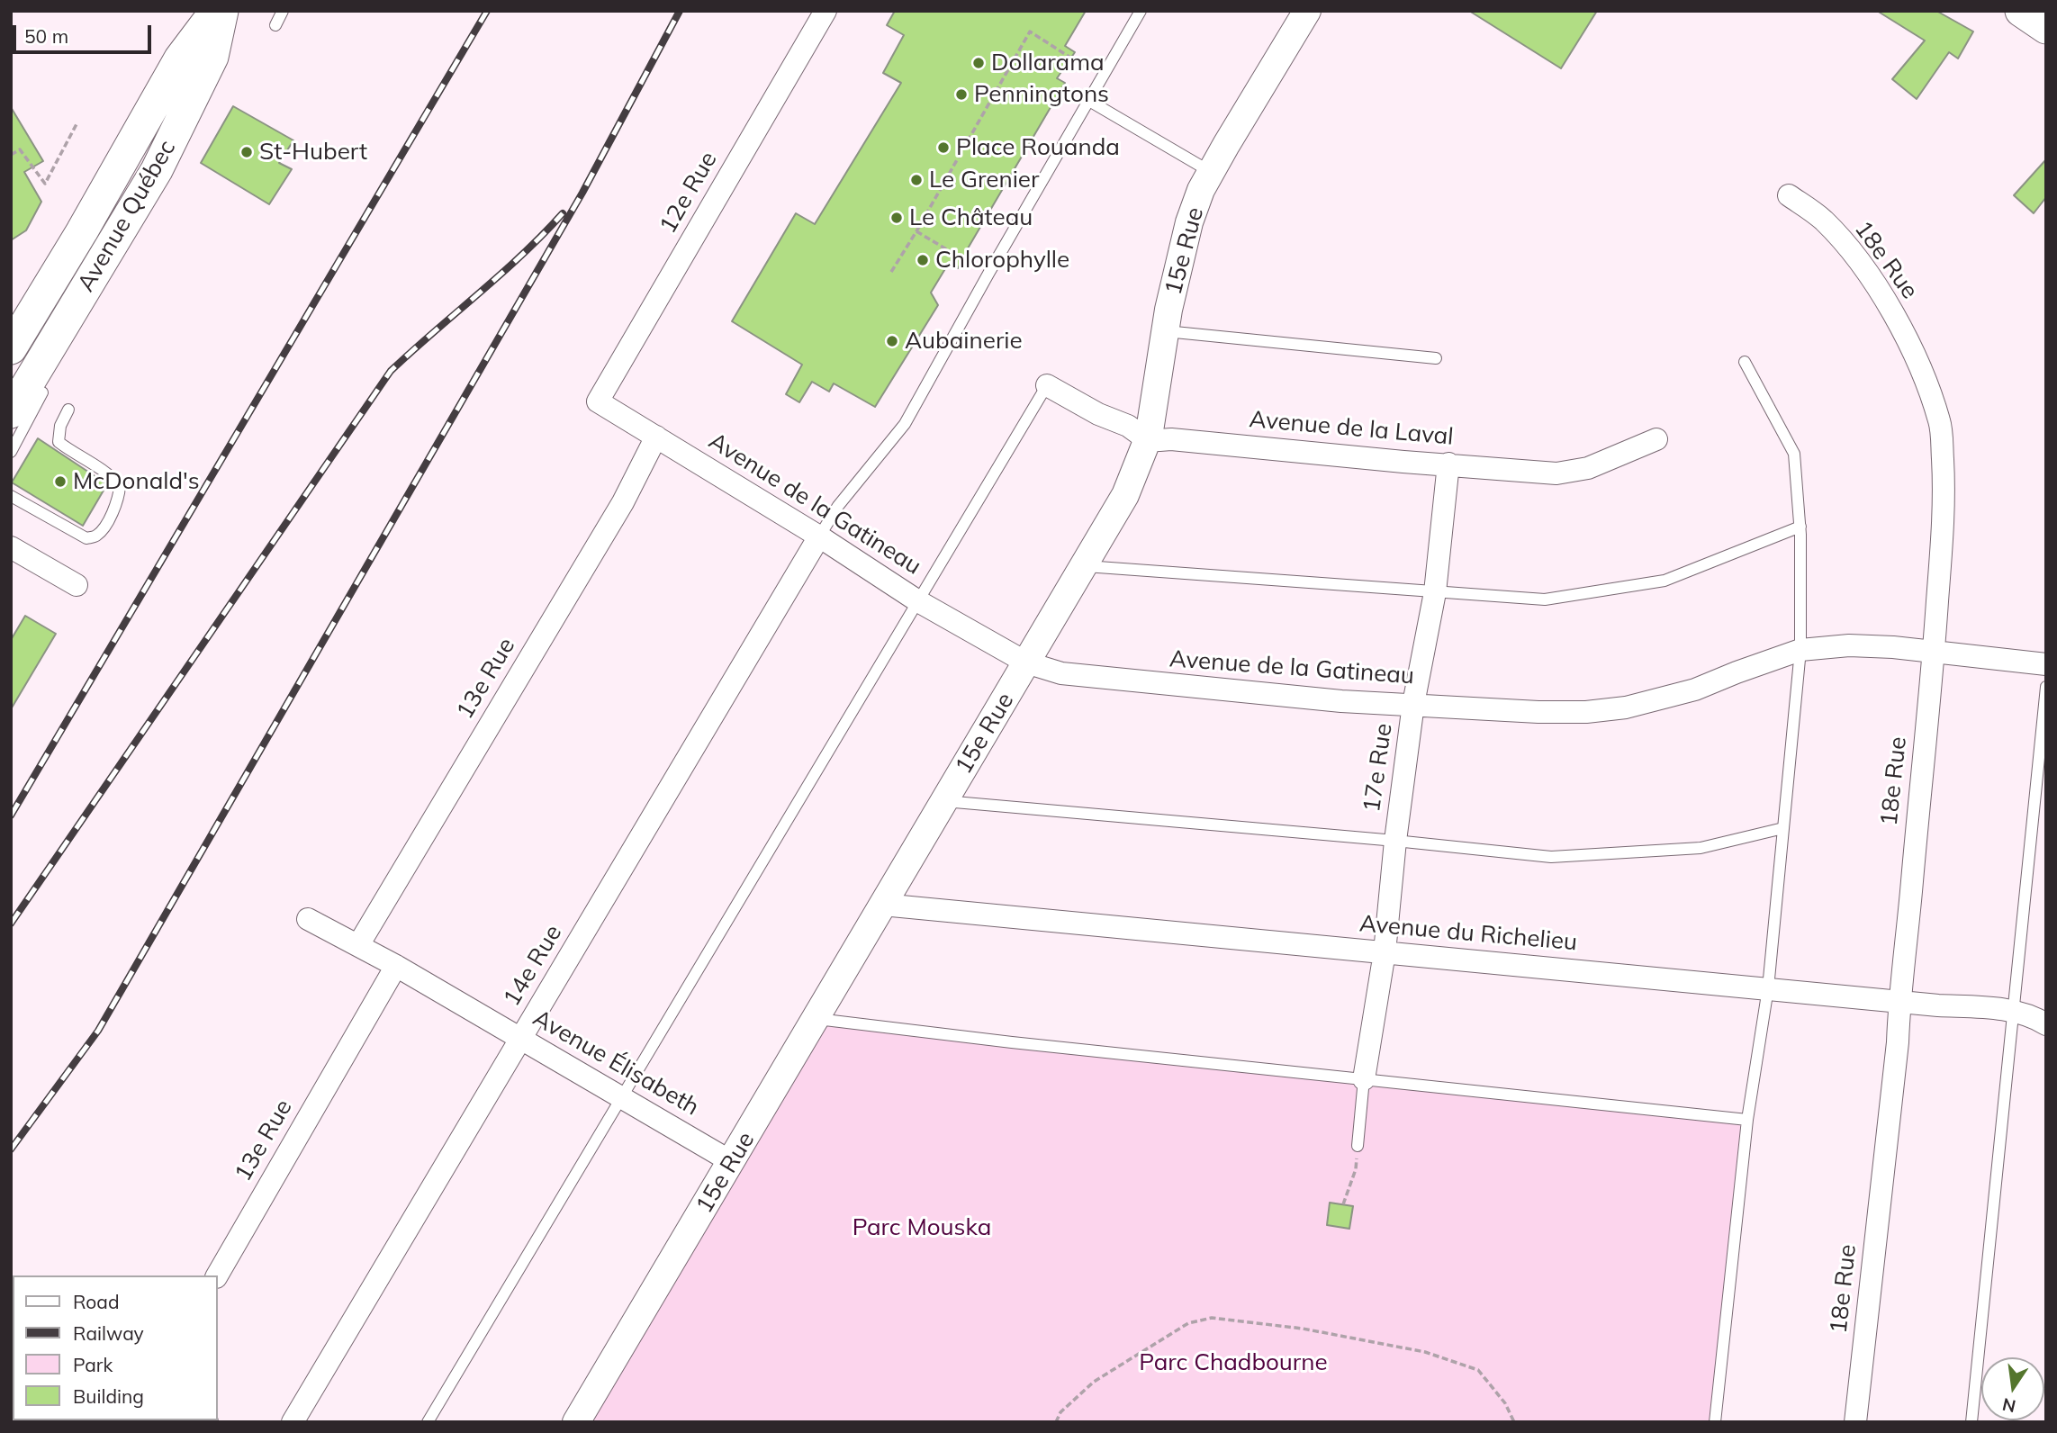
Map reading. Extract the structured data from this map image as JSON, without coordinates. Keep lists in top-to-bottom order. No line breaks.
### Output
{"streets":{"main road":["Avenue Québec"],"street":["12e Rue","15e Rue","18e Rue","Avenue de la Laval","Avenue de la Gatineau","13e Rue","17e Rue","Avenue du Richelieu","14e Rue","Avenue Élisabeth"]},"crossings":[["12e Rue","Avenue de la Gatineau"],["15e Rue","Avenue de la Laval"],["15e Rue","Avenue de la Gatineau"],["15e Rue","Avenue du Richelieu"],["15e Rue","Avenue Élisabeth"],["18e Rue","Avenue de la Gatineau"],["18e Rue","Avenue du Richelieu"],["Avenue de la Laval","17e Rue"],["Avenue de la Gatineau","13e Rue"],["Avenue de la Gatineau","17e Rue"],["Avenue de la Gatineau","14e Rue"],["13e Rue","Avenue Élisabeth"],["17e Rue","Avenue du Richelieu"],["14e Rue","Avenue Élisabeth"]],"parks":["Parc Mouska","Parc Chadbourne"],"places":["Dollarama","Penningtons","Place Rouanda","St-Hubert","Le Grenier","Le Château","Chlorophylle","Aubainerie","McDonald's"],"legend":["Road","Railway","Park","Building"],"scale_bar":"50 m","north":"bottom"}
